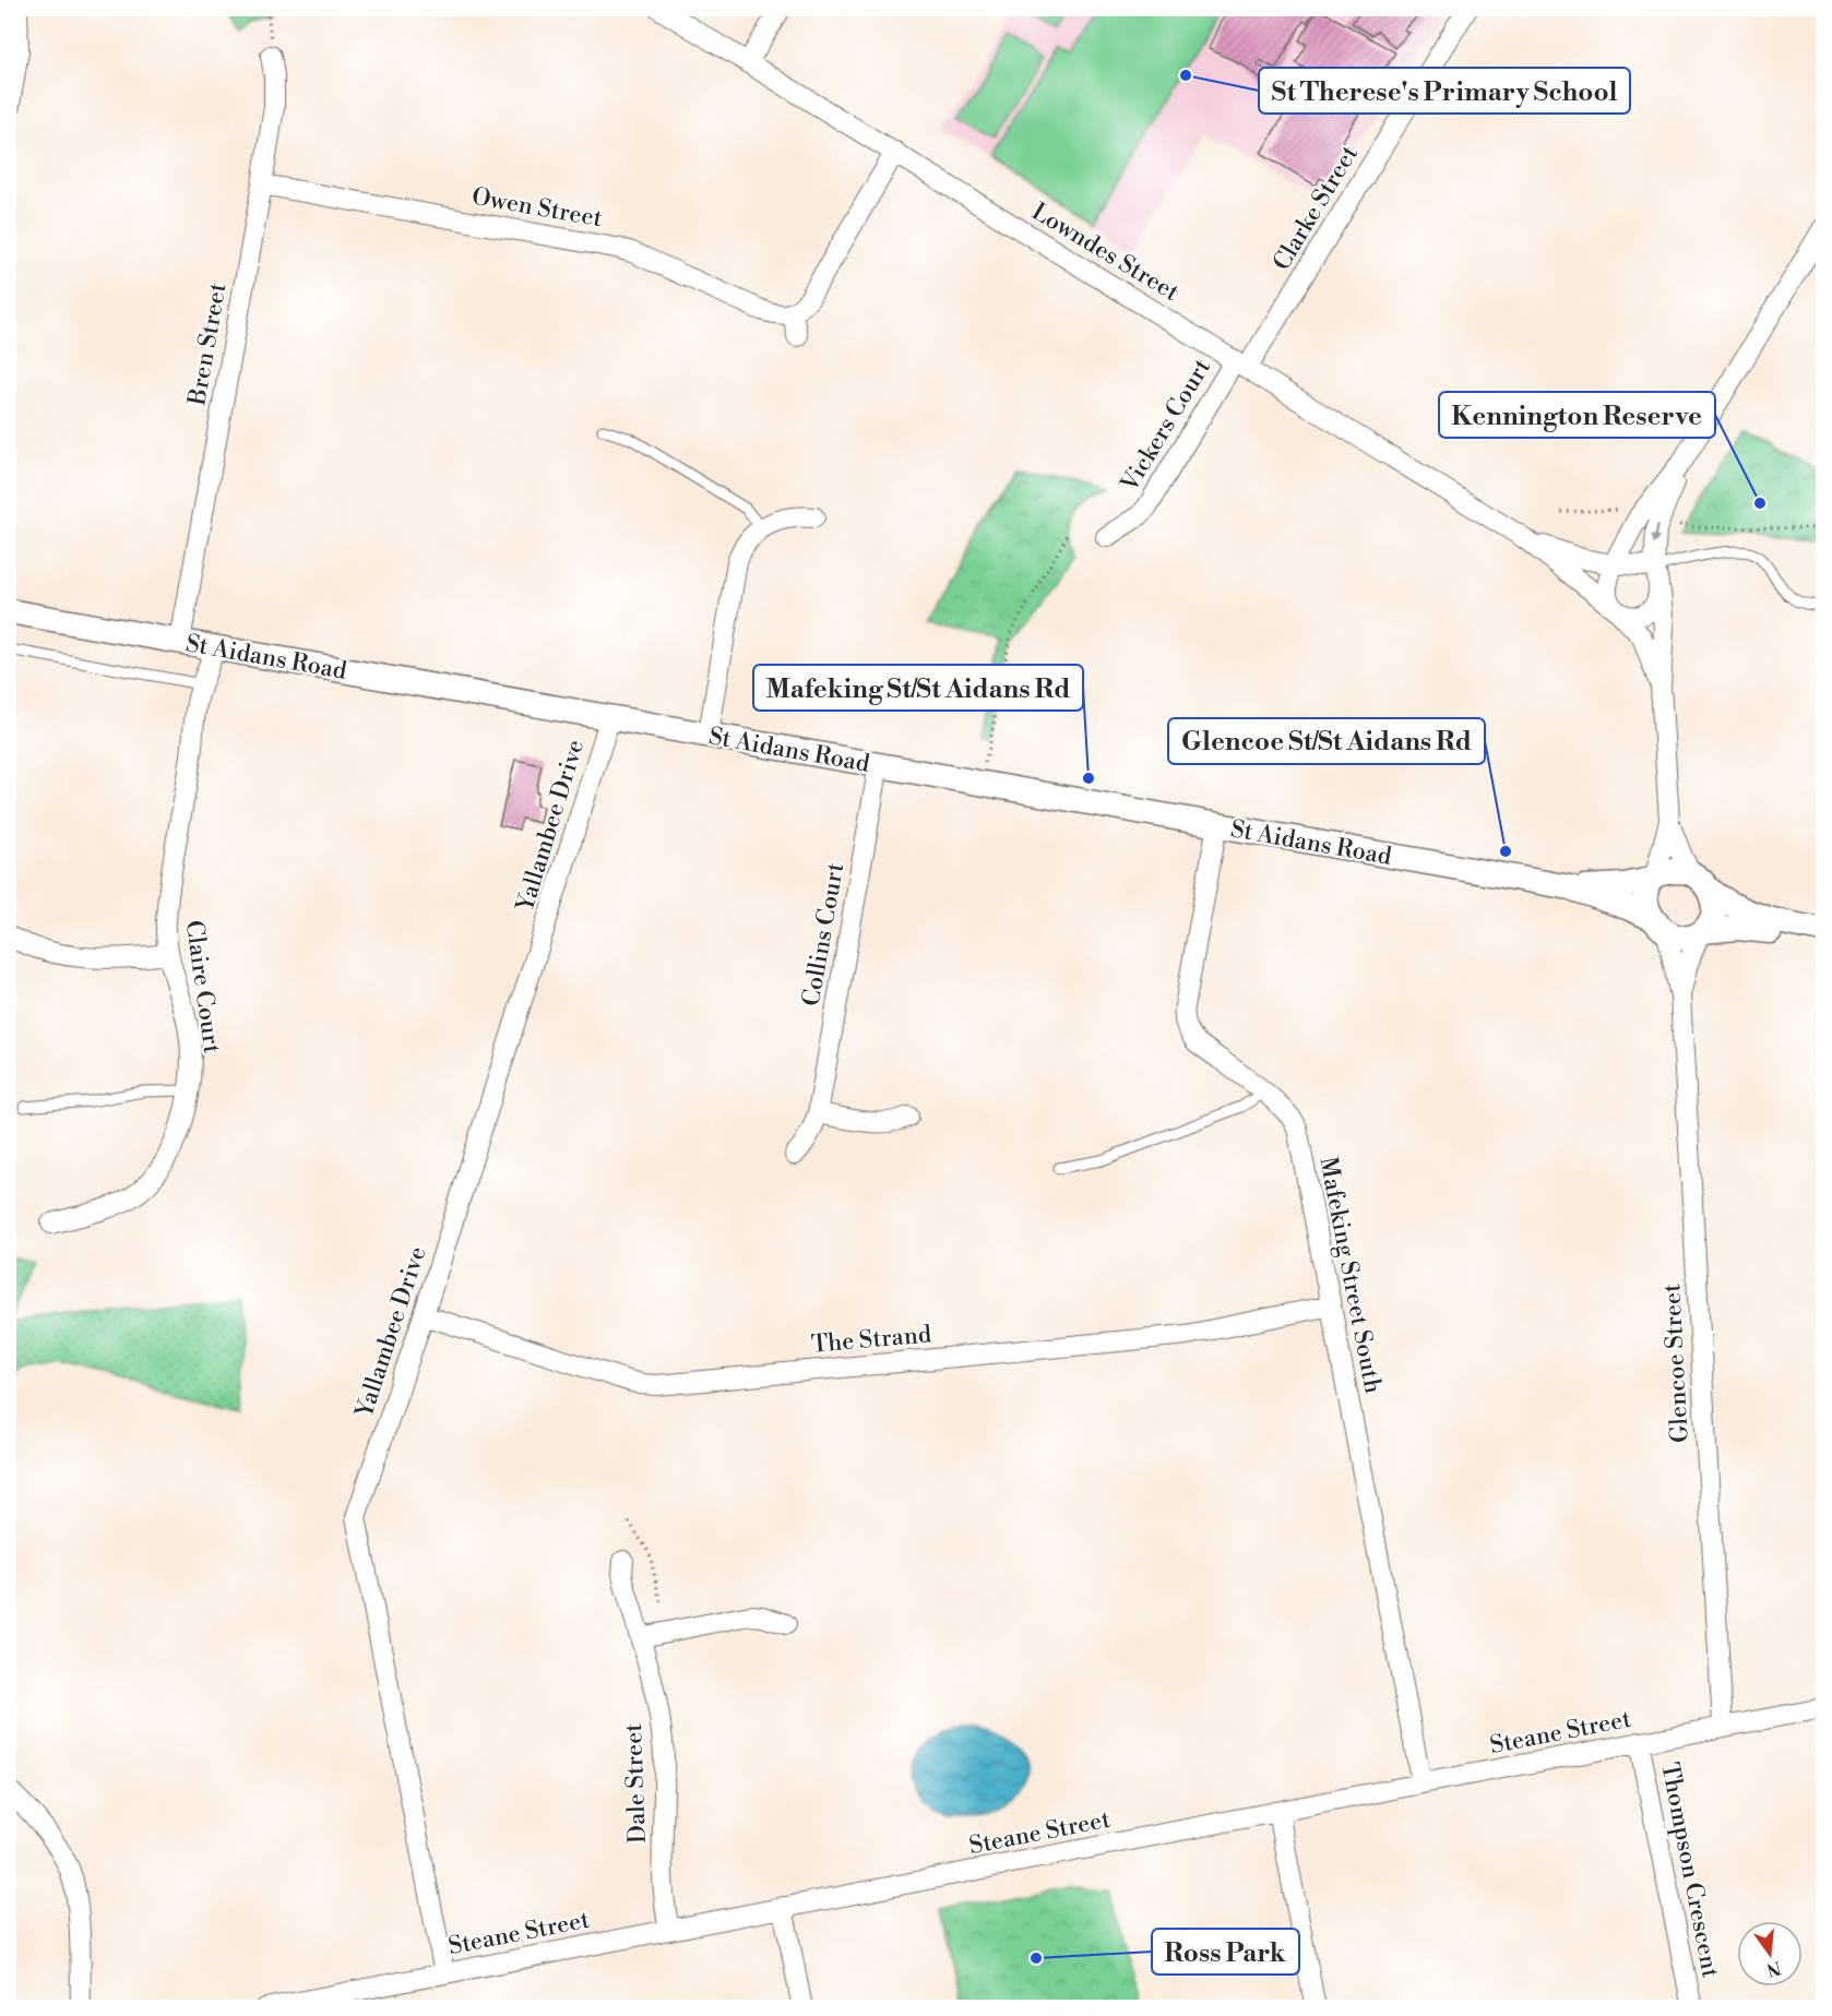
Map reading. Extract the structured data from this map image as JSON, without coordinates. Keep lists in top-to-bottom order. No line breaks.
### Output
{"streets":{"street":["Owen Street","Clarke Street","Lowndes Street","Bren Street","Vickers Court","St Aidans Road","Yallambee Drive","Collins Court","Claire Court","Mafeking Street South","The Strand","Glencoe Street","Steane Street","Dale Street","Thompson Crescent"]},"crossings":[["Owen Street","Bren Street"],["Clarke Street","Lowndes Street"],["Clarke Street","Vickers Court"],["Lowndes Street","Vickers Court"],["Bren Street","St Aidans Road"],["St Aidans Road","Yallambee Drive"],["St Aidans Road","Collins Court"],["St Aidans Road","Claire Court"],["St Aidans Road","Mafeking Street South"],["St Aidans Road","Glencoe Street"],["Yallambee Drive","The Strand"],["Yallambee Drive","Steane Street"],["Mafeking Street South","The Strand"],["Mafeking Street South","Steane Street"],["Glencoe Street","Steane Street"],["Steane Street","Dale Street"],["Steane Street","Thompson Crescent"]],"places":["St Therese's Primary School","Kennington Reserve","Mafeking St/St Aidans Rd","Glencoe St/St Aidans Rd","Ross Park"],"north":"bottom"}
